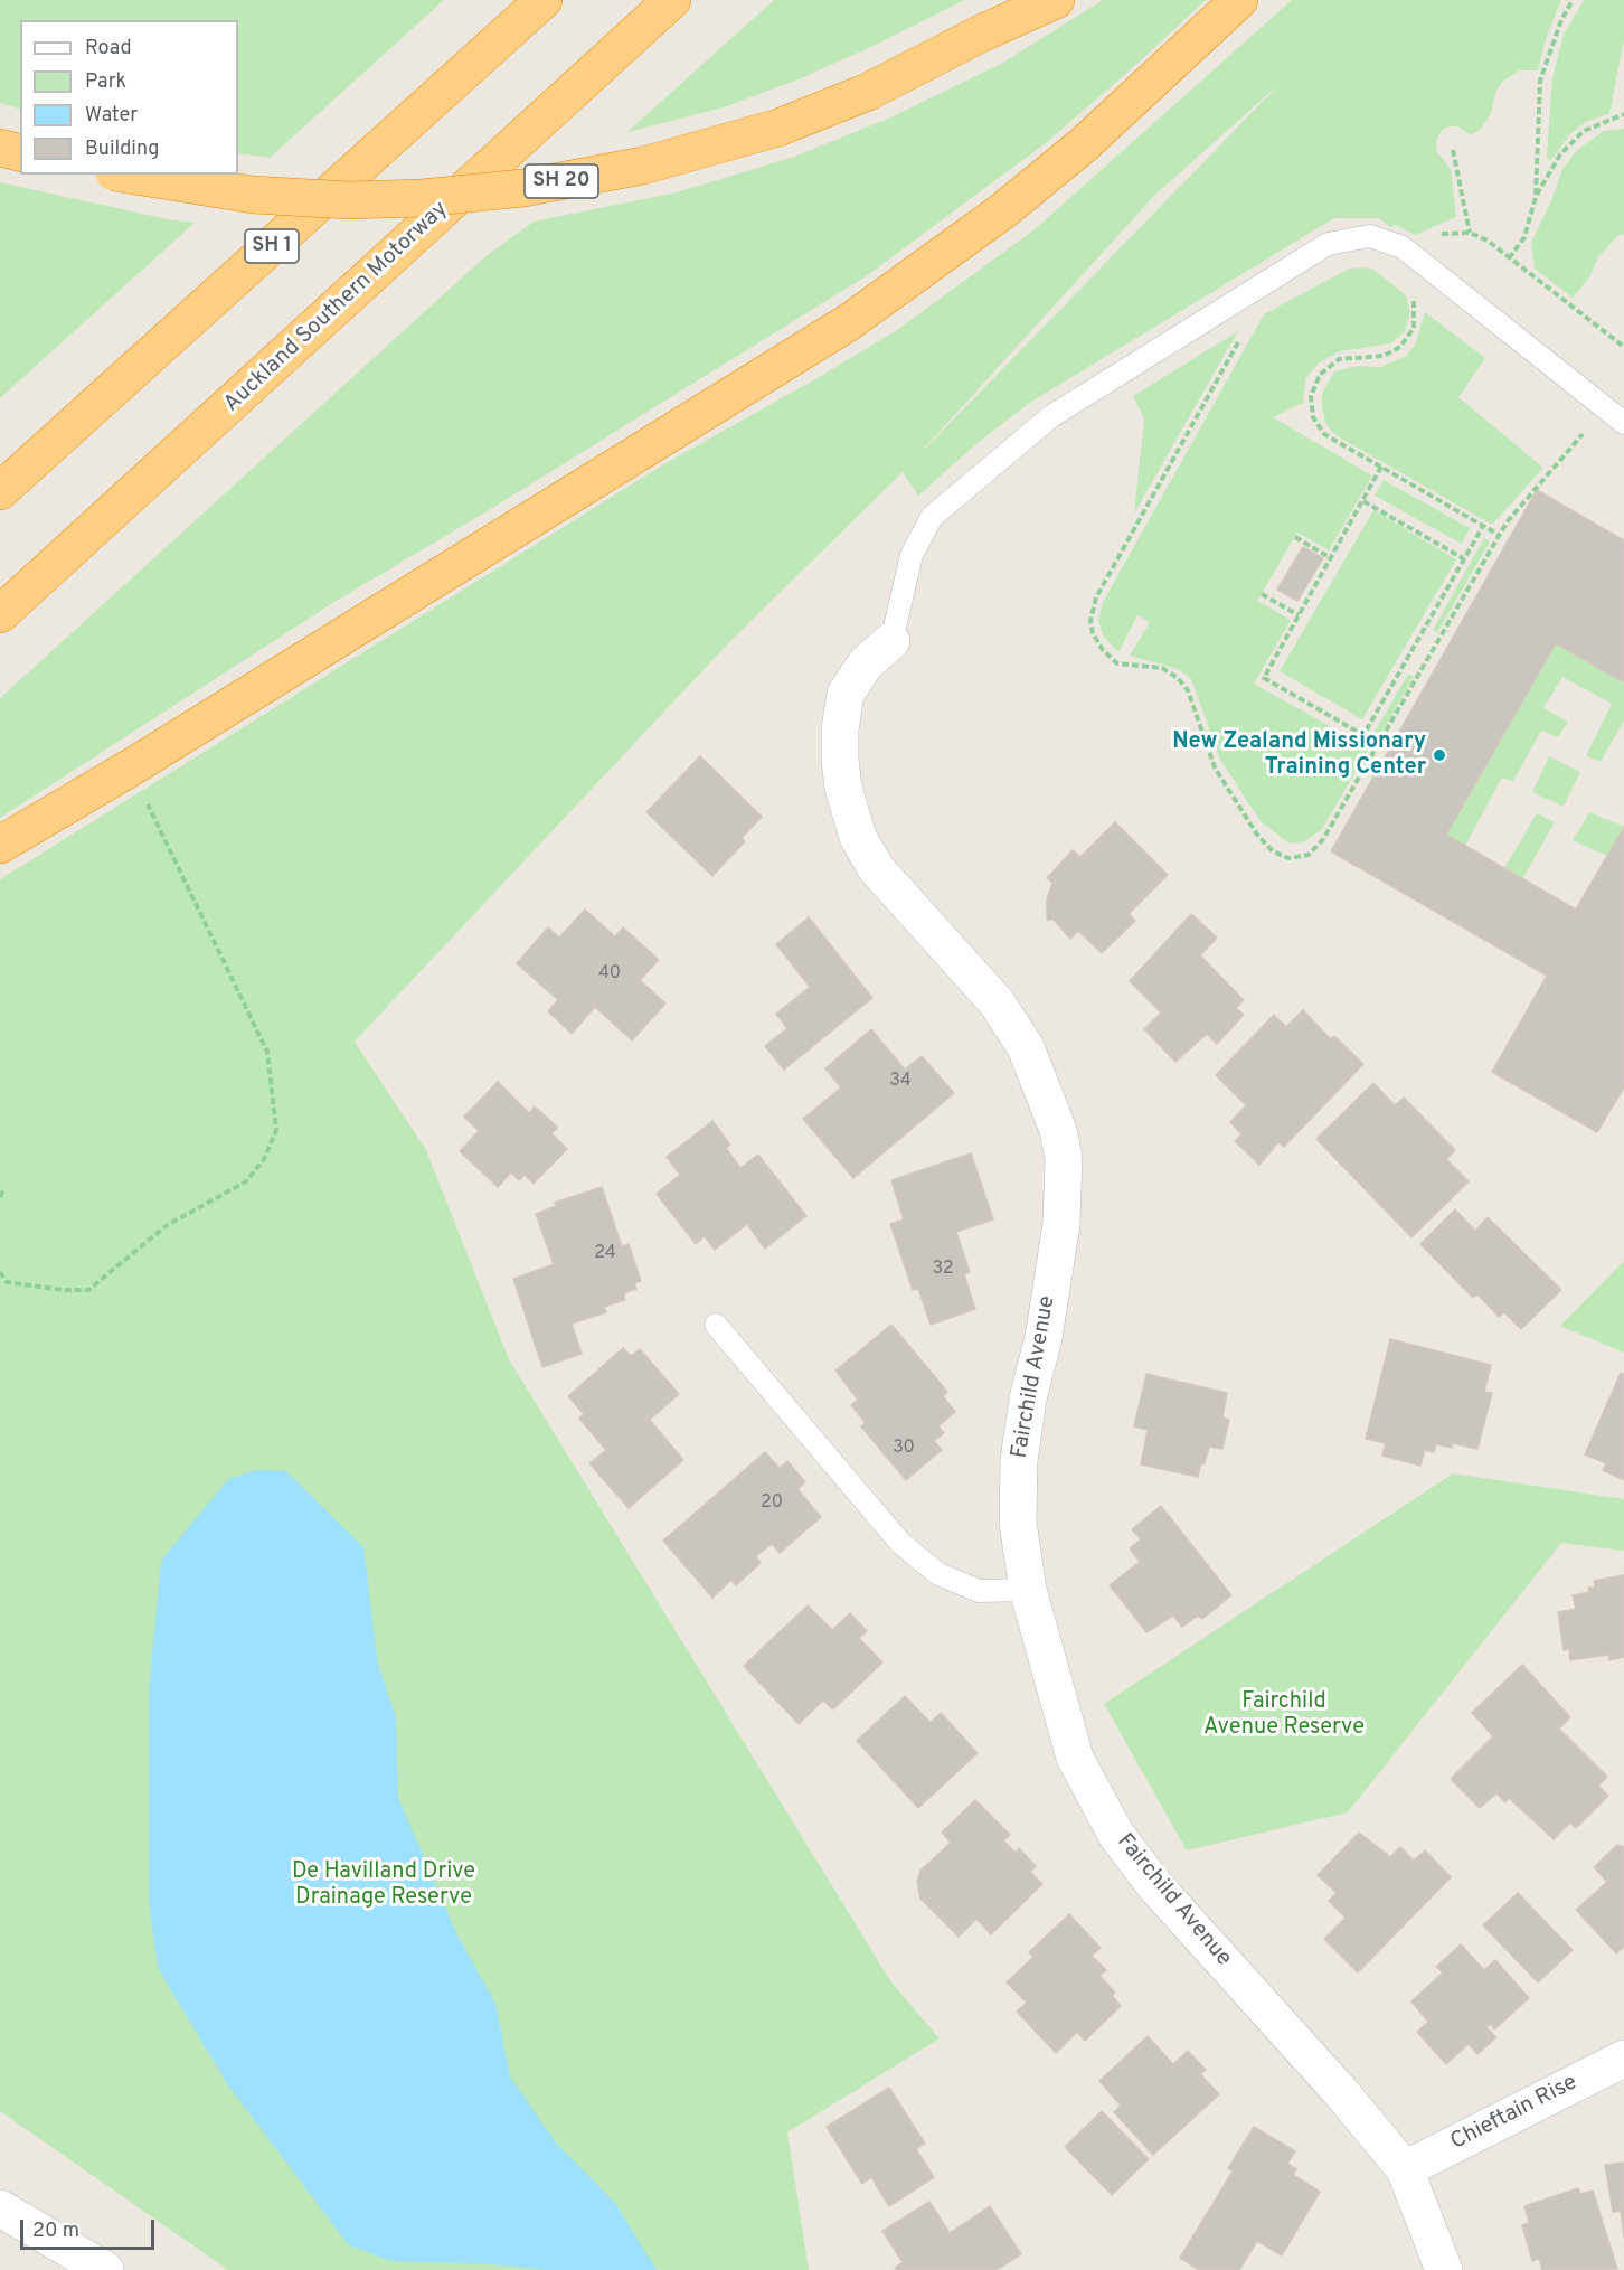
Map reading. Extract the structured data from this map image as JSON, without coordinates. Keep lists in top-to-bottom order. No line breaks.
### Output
{"streets":{"highway":["SH 20","SH 1","Auckland Southern Motorway"],"street":["Fairchild Avenue","Chieftain Rise"]},"crossings":[["Fairchild Avenue","Chieftain Rise"]],"parks":["Fairchild Avenue Reserve","De Havilland Drive Drainage Reserve"],"places":["New Zealand Missionary Training Center"],"house_numbers":["40","34","24","32","30","20"],"legend":["Road","Park","Water","Building"],"scale_bar":"20 m"}
